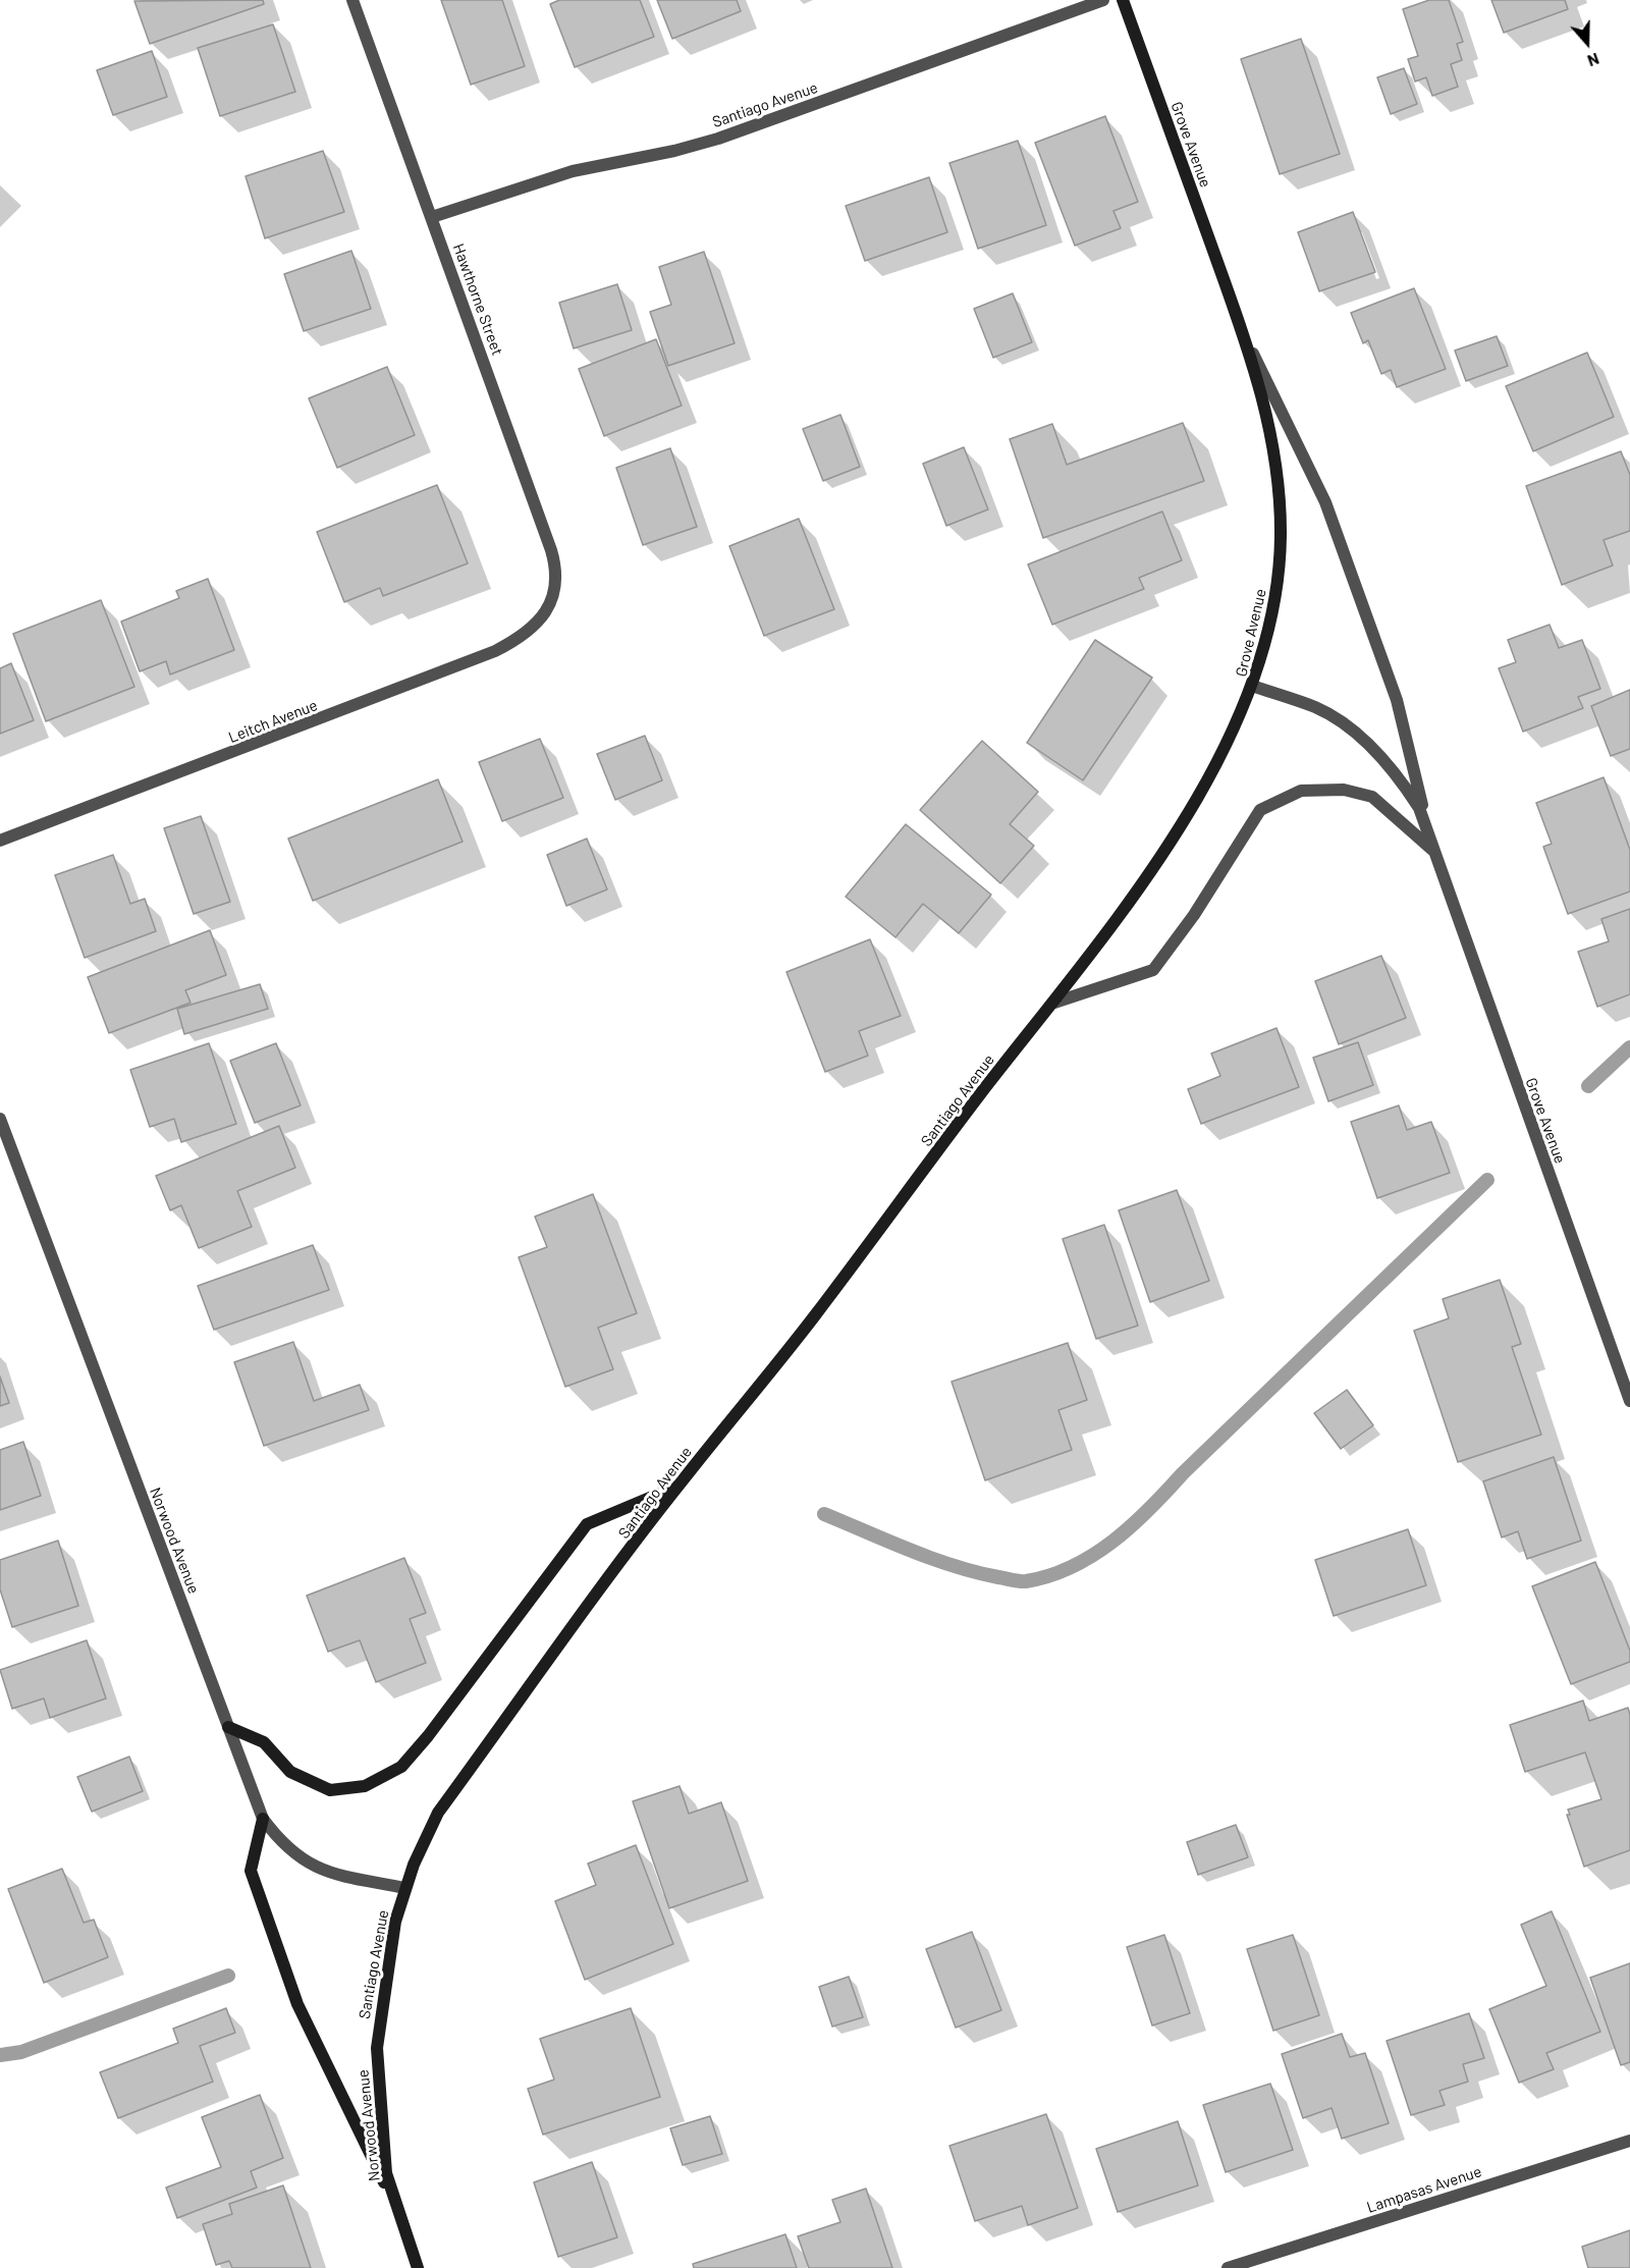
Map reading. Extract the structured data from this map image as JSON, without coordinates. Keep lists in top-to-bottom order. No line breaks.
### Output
{"streets":{"main road":["Santiago Avenue","Grove Avenue","Norwood Avenue"],"street":["Hawthorne Street","Leitch Avenue","Lampasas Avenue"]},"crossings":[["Santiago Avenue","Grove Avenue"],["Santiago Avenue","Hawthorne Street"],["Santiago Avenue","Norwood Avenue"],["Hawthorne Street","Leitch Avenue"]],"north":"bottom"}
